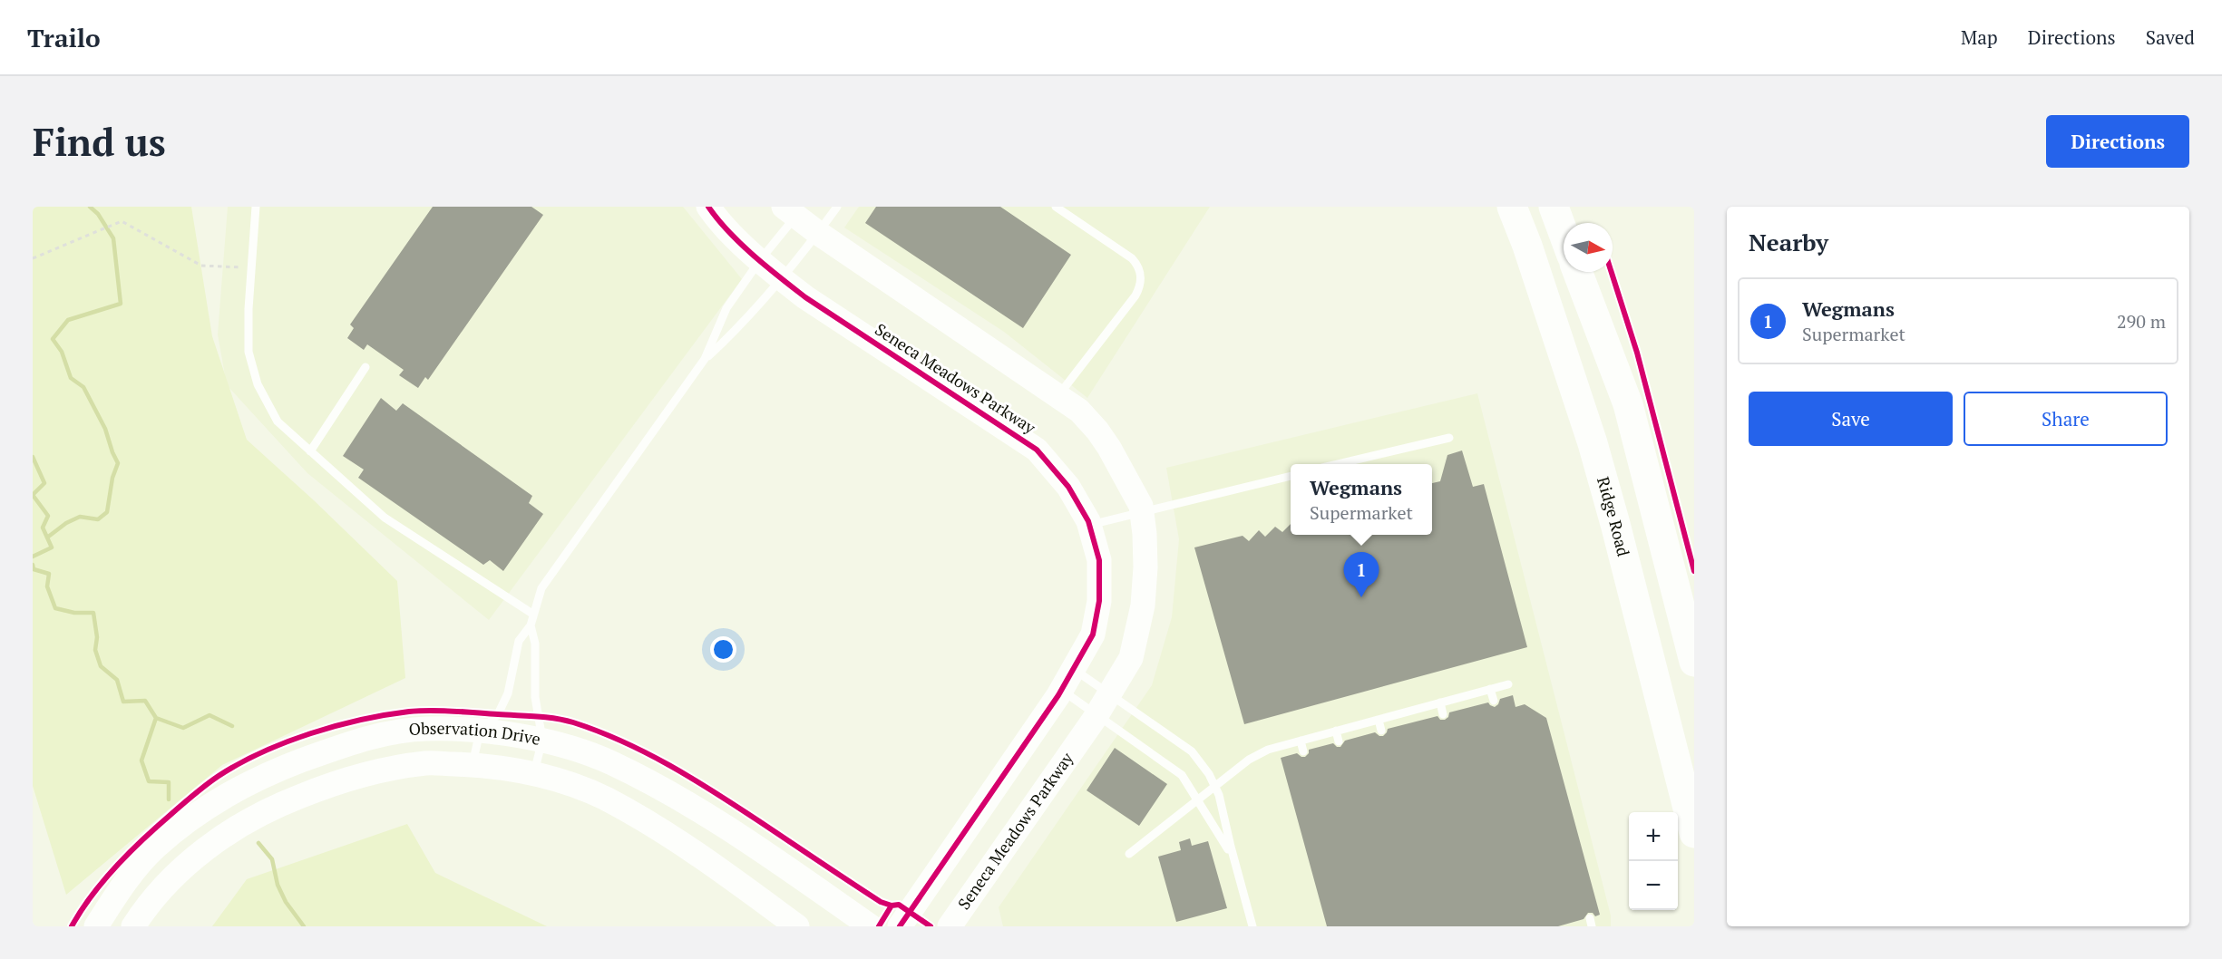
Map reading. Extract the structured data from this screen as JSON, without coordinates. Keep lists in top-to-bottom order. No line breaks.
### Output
{"streets":{"highway":["Ridge Road"],"street":["Seneca Meadows Parkway","Observation Drive"]},"north":"right","page":{"header":"Trailo","nav":["Map","Directions","Saved"],"buttons":["Directions",["Save","Share"]],"title":"Find us","heading":"Nearby","list":[{"mark":"1","name":"Wegmans","note":"Supermarket","value":"290 m"}],"popup":["Wegmans","Supermarket"],"pins":"1","map_buttons":["+","−"]}}
